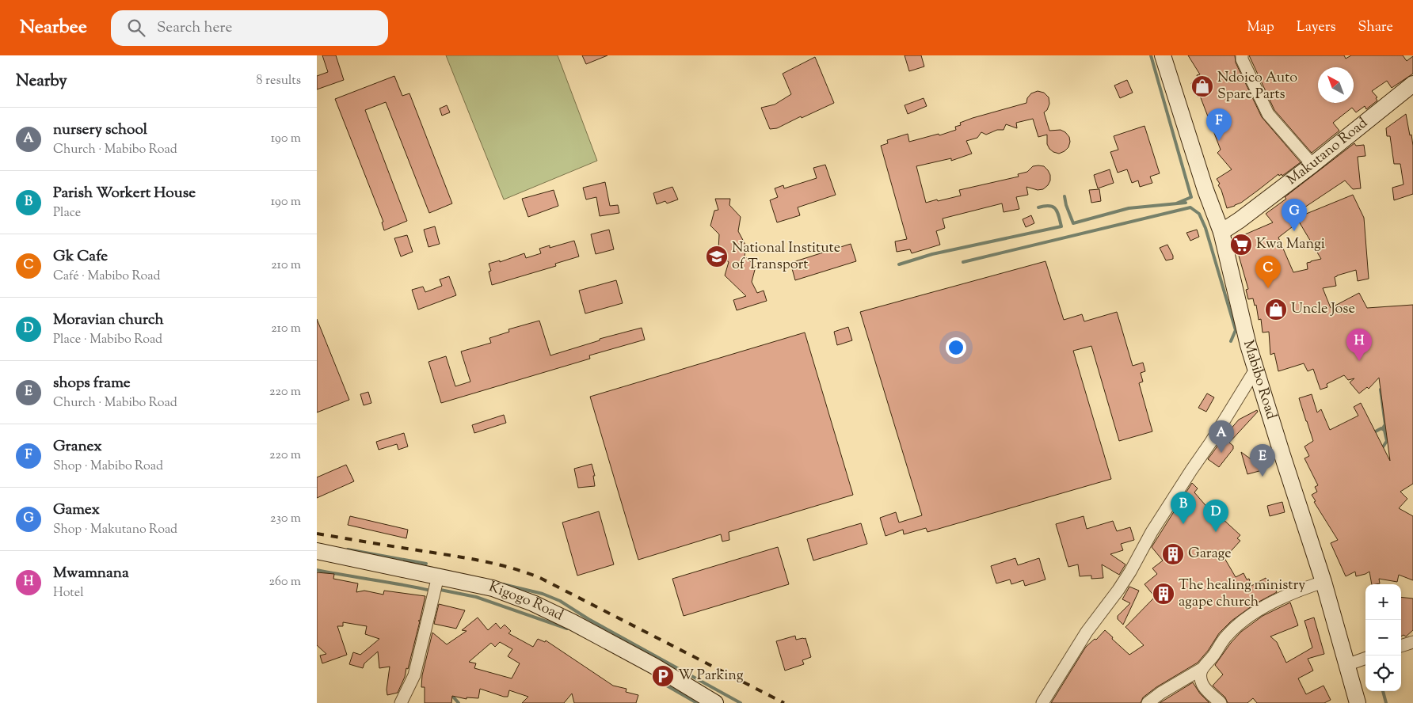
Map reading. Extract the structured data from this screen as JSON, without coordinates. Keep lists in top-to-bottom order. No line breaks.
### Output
{"streets":{"main road":["Makutano Road","Mabibo Road","Kigogo Road"]},"crossings":[["Makutano Road","Mabibo Road"]],"places":{"shop":["Ndoico Auto Spare Parts","Uncle Jose"],"supermarket":["Kwa Mangi"],"school or university":["National Institute of Transport"],"building":["Garage","The healing ministry agape church"],"parking":["W Parking"]},"north":"top left","page":{"header":"Nearbee","search":"Search here","nav":["Map","Layers","Share"],"heading":["Nearby","8 results"],"list":[{"mark":"A","name":"nursery school","note":"Church · Mabibo Road","value":"190 m"},{"mark":"B","name":"Parish Workert House","note":"Place","value":"190 m"},{"mark":"C","name":"Gk Cafe","note":"Café · Mabibo Road","value":"210 m"},{"mark":"D","name":"Moravian church","note":"Place · Mabibo Road","value":"210 m"},{"mark":"E","name":"shops frame","note":"Church · Mabibo Road","value":"220 m"},{"mark":"F","name":"Granex","note":"Shop · Mabibo Road","value":"220 m"},{"mark":"G","name":"Gamex","note":"Shop · Makutano Road","value":"230 m"},{"mark":"H","name":"Mwamnana","note":"Hotel","value":"260 m"}],"pins":["F","G","C","H","A","E","B","D"],"map_buttons":["+","−"]}}
